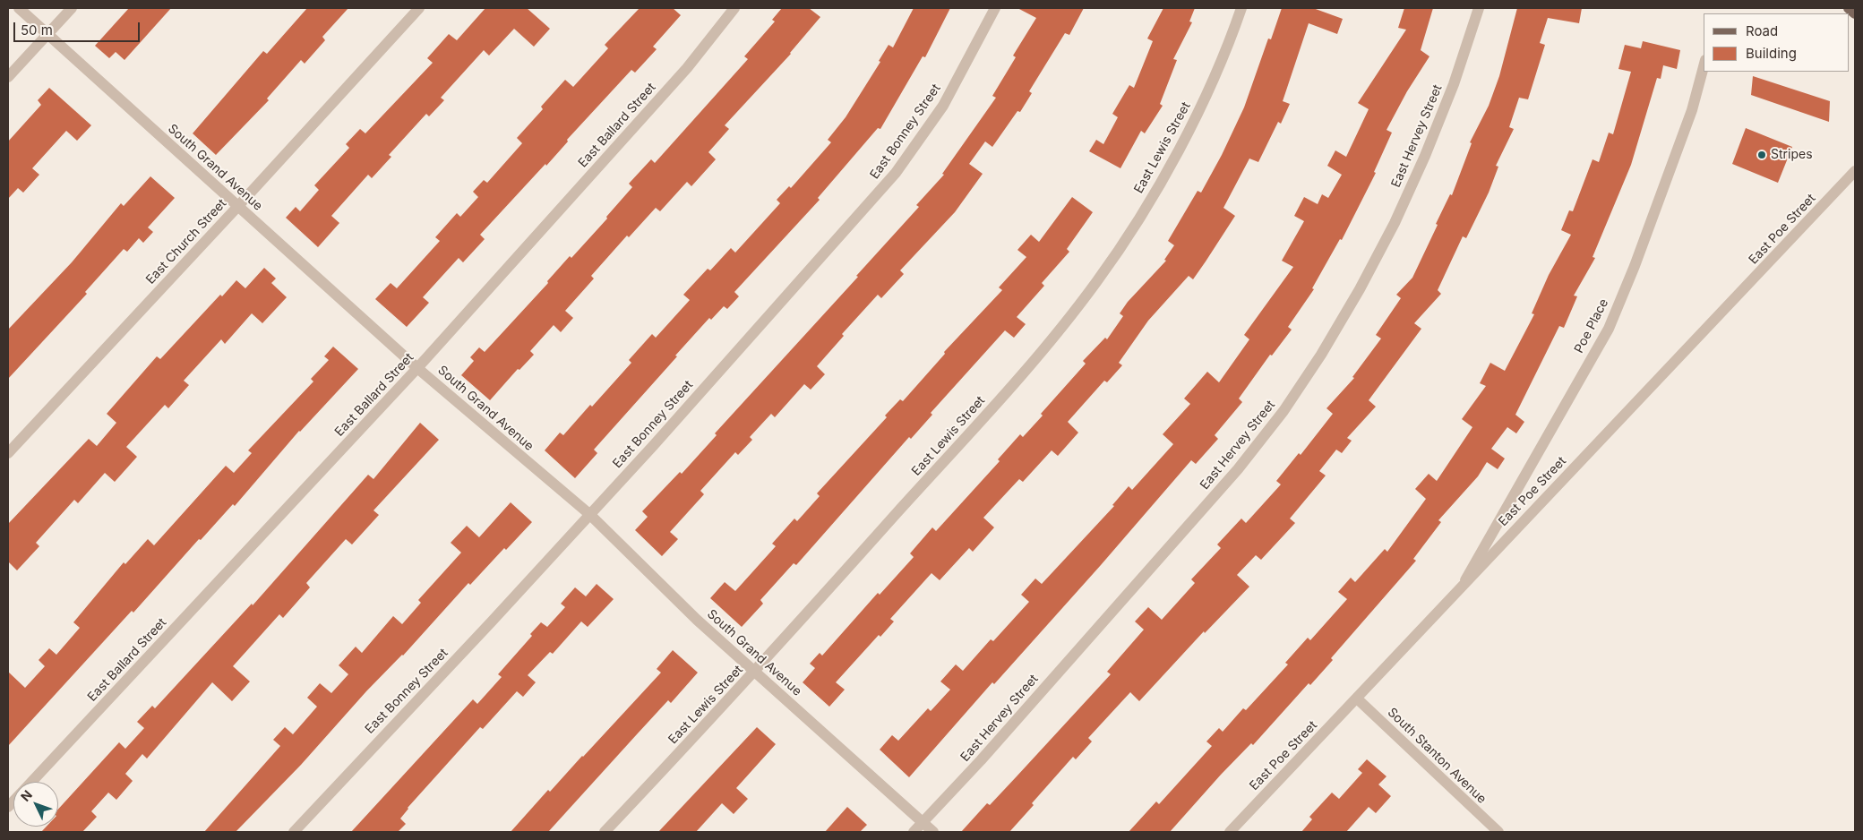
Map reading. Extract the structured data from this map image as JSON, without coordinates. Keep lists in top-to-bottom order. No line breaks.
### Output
{"streets":{"street":["East Ballard Street","East Bonney Street","East Hervey Street","East Lewis Street","South Grand Avenue","East Poe Street","East Church Street","Poe Place","South Stanton Avenue"]},"crossings":[["East Ballard Street","South Grand Avenue"],["East Bonney Street","South Grand Avenue"],["East Hervey Street","South Grand Avenue"],["East Lewis Street","South Grand Avenue"],["South Grand Avenue","East Church Street"],["East Poe Street","Poe Place"],["East Poe Street","South Stanton Avenue"]],"places":["Stripes"],"legend":["Road","Building"],"scale_bar":"50 m","north":"top left"}
